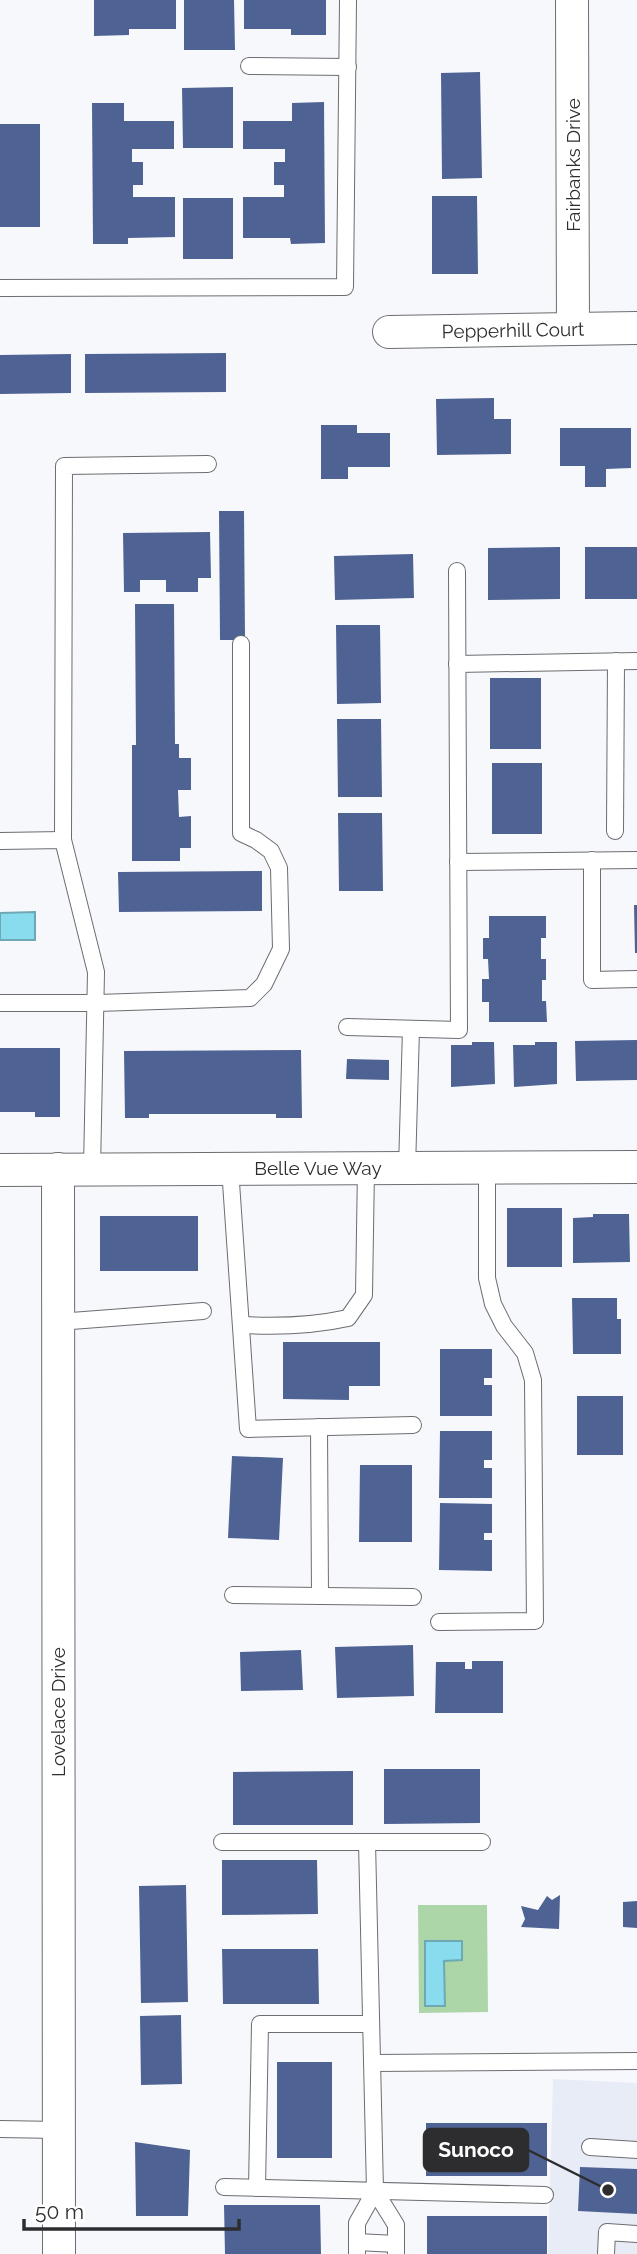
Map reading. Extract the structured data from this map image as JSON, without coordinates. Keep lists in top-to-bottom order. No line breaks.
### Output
{"streets":{"street":["Fairbanks Drive","Pepperhill Court","Belle Vue Way","Lovelace Drive"]},"crossings":[["Fairbanks Drive","Pepperhill Court"],["Belle Vue Way","Lovelace Drive"]],"places":["Sunoco"],"scale_bar":"50 m"}
